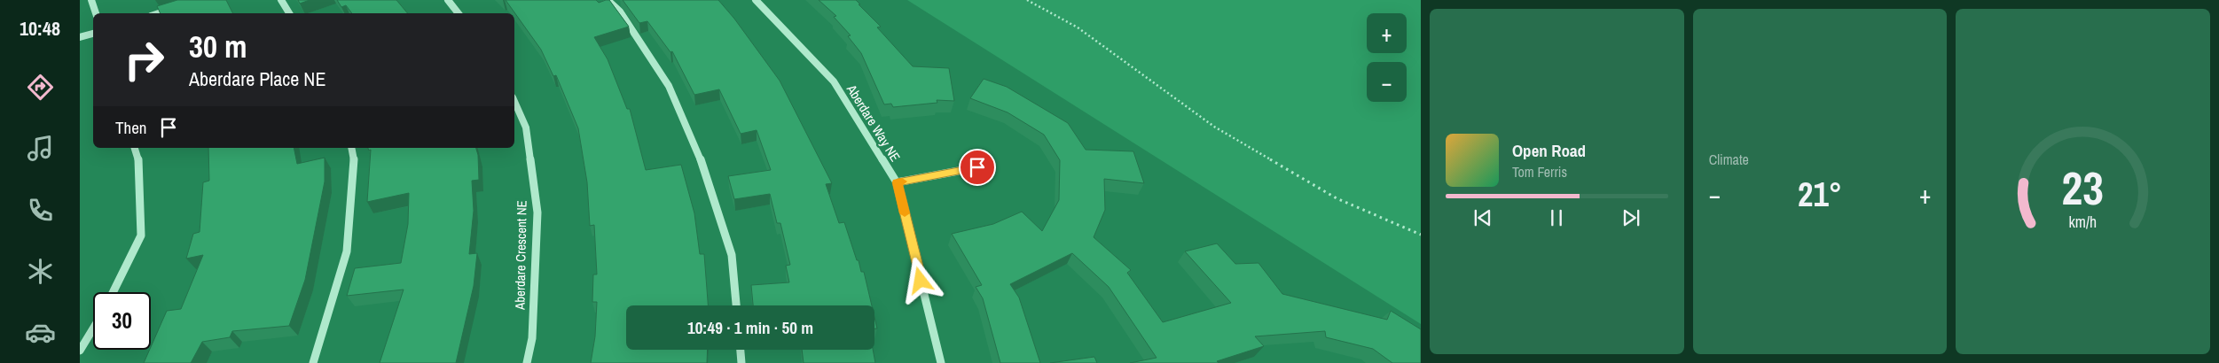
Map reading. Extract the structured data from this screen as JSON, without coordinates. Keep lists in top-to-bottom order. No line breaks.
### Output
{"streets":{"street":["Aberdare Way NE","Aberdare Crescent NE"]},"page":{"tabs":"10:48","tile":"Climate","map_buttons":["+","−"],"turn":["30 m","Aberdare Place NE"],"then":"Then","song":["Open Road","Tom Ferris"],"heat":["−","21°","+"],"limit":"30","trip":"10:49 · 1 min · 50 m","gauge":["23","km/h"]}}
